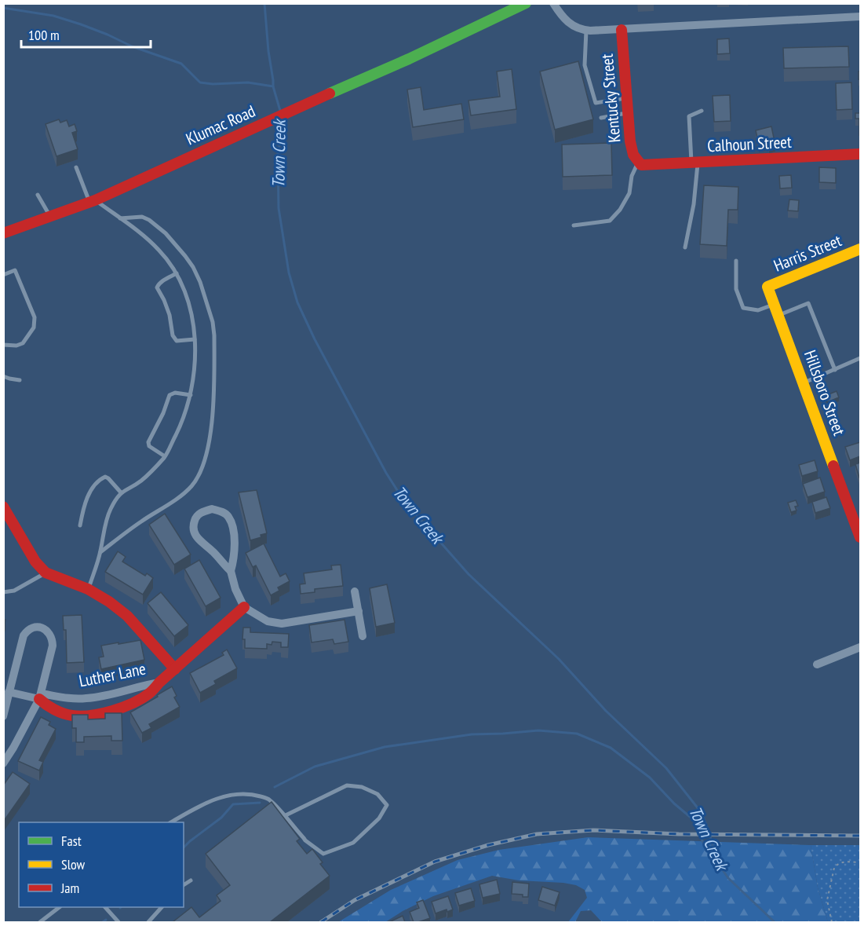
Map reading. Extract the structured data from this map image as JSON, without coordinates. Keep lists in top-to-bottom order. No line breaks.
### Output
{"streets":{"street":["Kentucky Street","Klumac Road","Calhoun Street","Harris Street","Hillsboro Street","Luther Lane"]},"crossings":[["Kentucky Street","Calhoun Street"],["Harris Street","Hillsboro Street"]],"water":["Town Creek"],"legend":["Fast","Slow","Jam"],"scale_bar":"100 m"}
